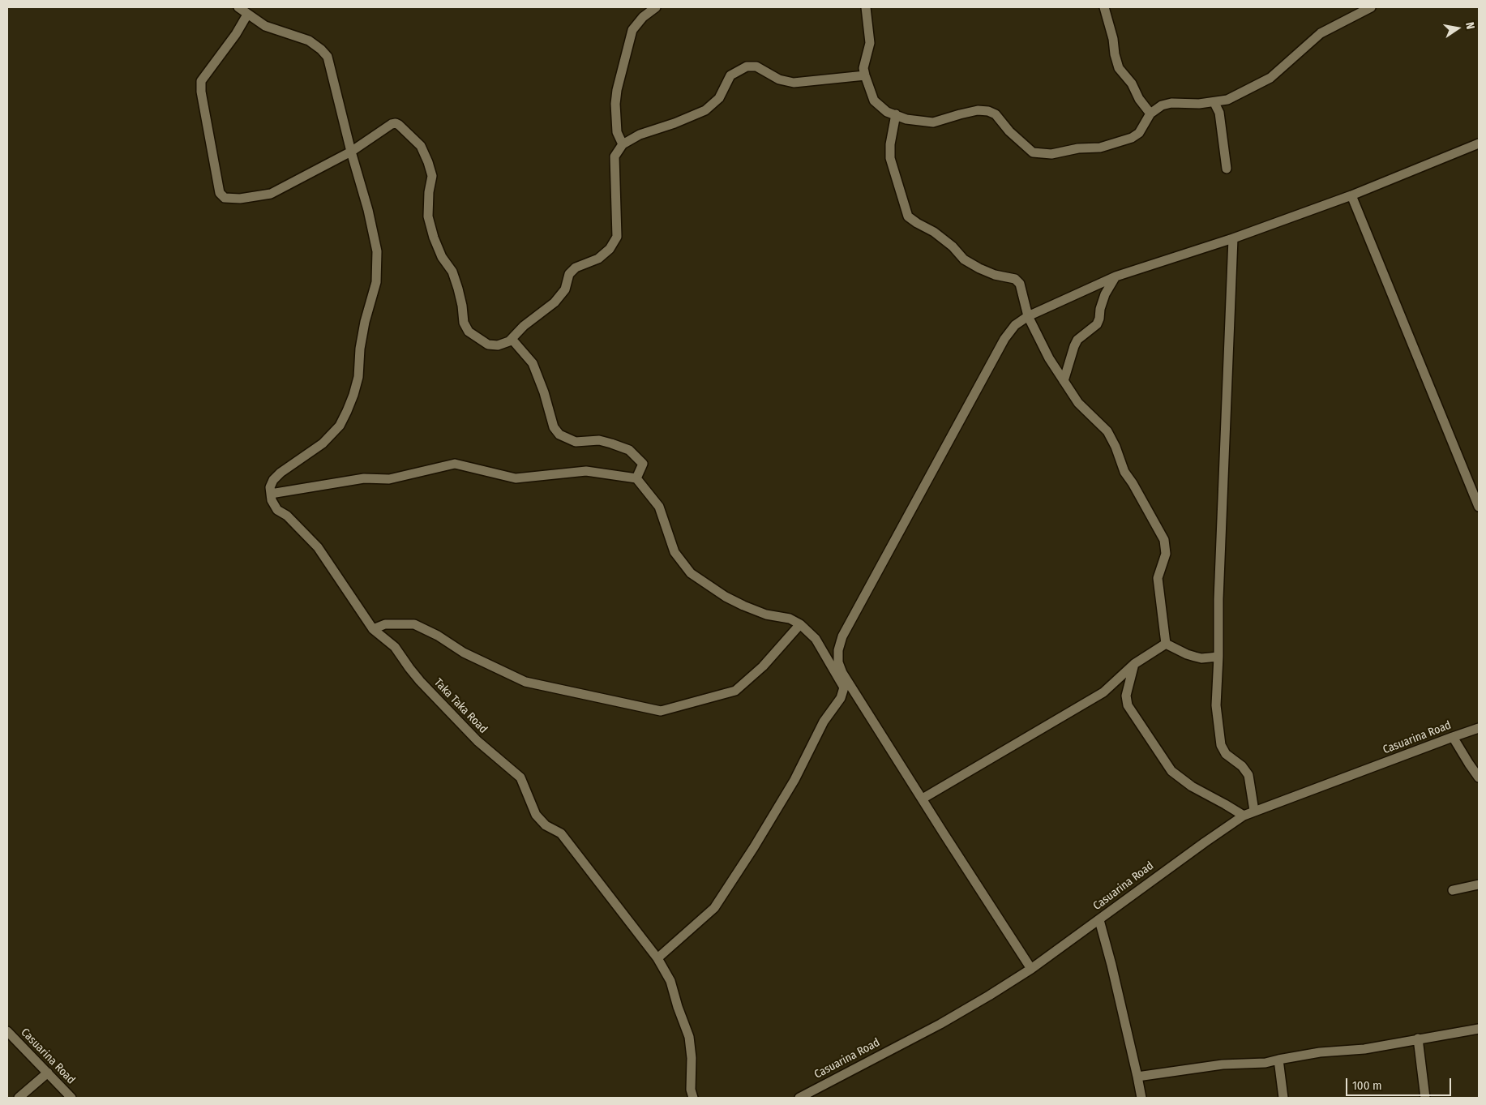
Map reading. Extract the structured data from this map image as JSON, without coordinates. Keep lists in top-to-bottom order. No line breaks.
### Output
{"streets":{"street":["Taka Taka Road","Casuarina Road"]},"scale_bar":"100 m","north":"right"}
